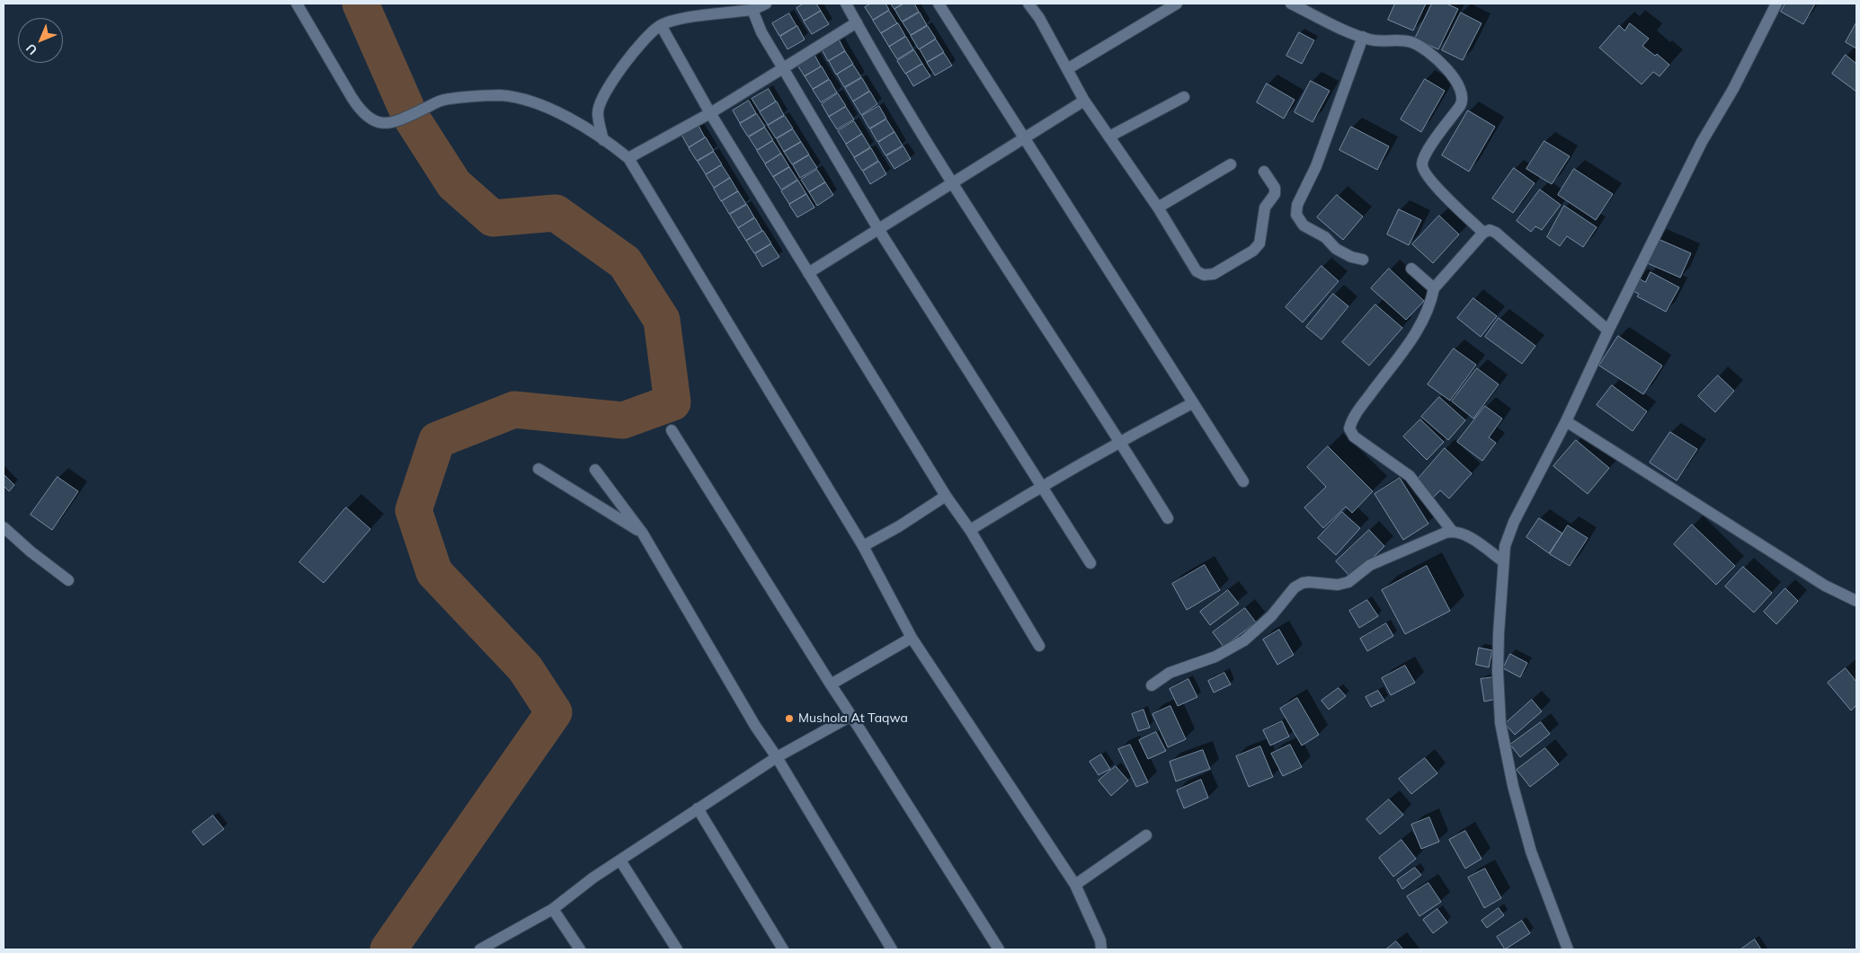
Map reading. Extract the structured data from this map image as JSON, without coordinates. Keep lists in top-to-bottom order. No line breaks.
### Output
{"places":["Mushola At Taqwa"],"north":"bottom left"}
